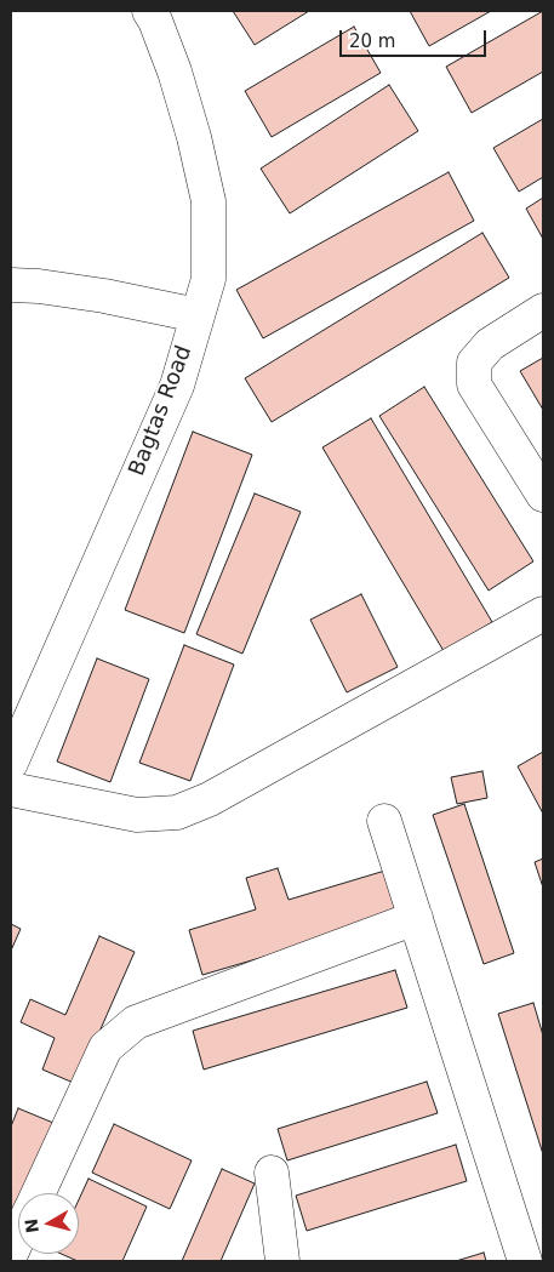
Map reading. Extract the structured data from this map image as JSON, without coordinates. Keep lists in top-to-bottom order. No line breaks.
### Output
{"streets":{"street":["Bagtas Road"]},"scale_bar":"20 m","north":"left"}
